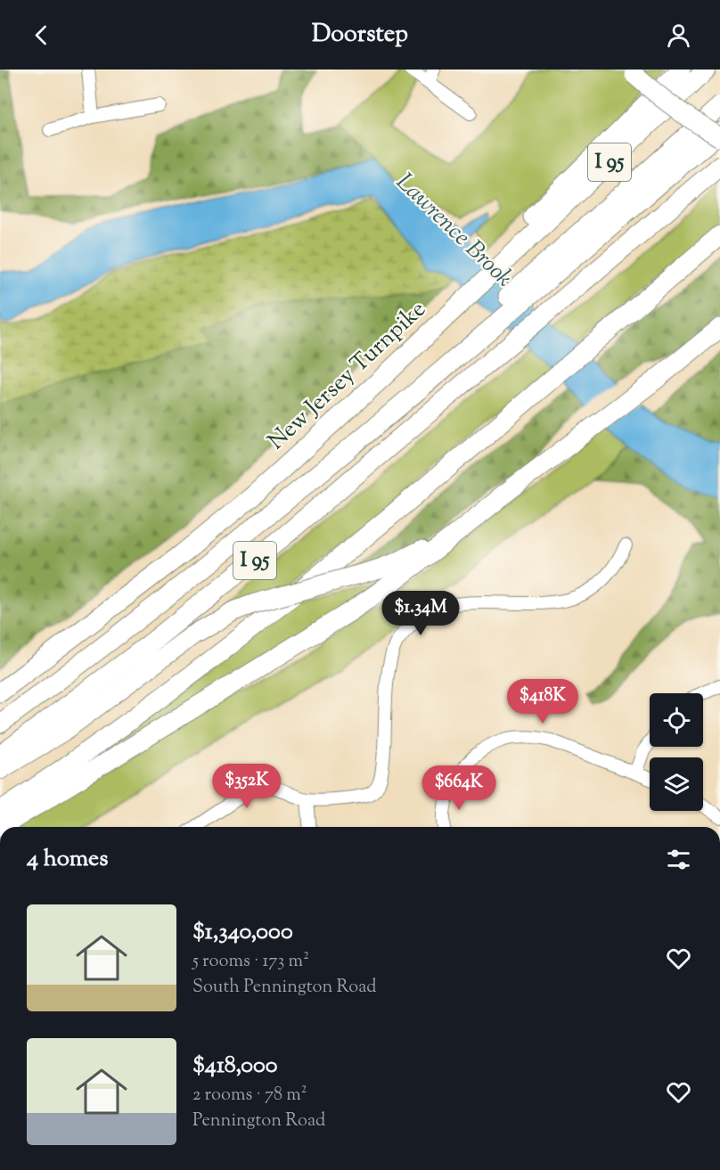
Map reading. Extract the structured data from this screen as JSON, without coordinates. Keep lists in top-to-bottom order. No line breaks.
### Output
{"streets":{"highway":["I 95","New Jersey Turnpike"]},"water":["Lawrence Brook"],"page":{"header":"Doorstep","price":["$1.34M","$418K","$352K","$664K"],"heading":"4 homes","list":[{"name":"$1,340,000","note":"5 rooms · 173 m² · South Pennington Road"},{"name":"$418,000","note":"2 rooms · 78 m² · Pennington Road"}]}}
